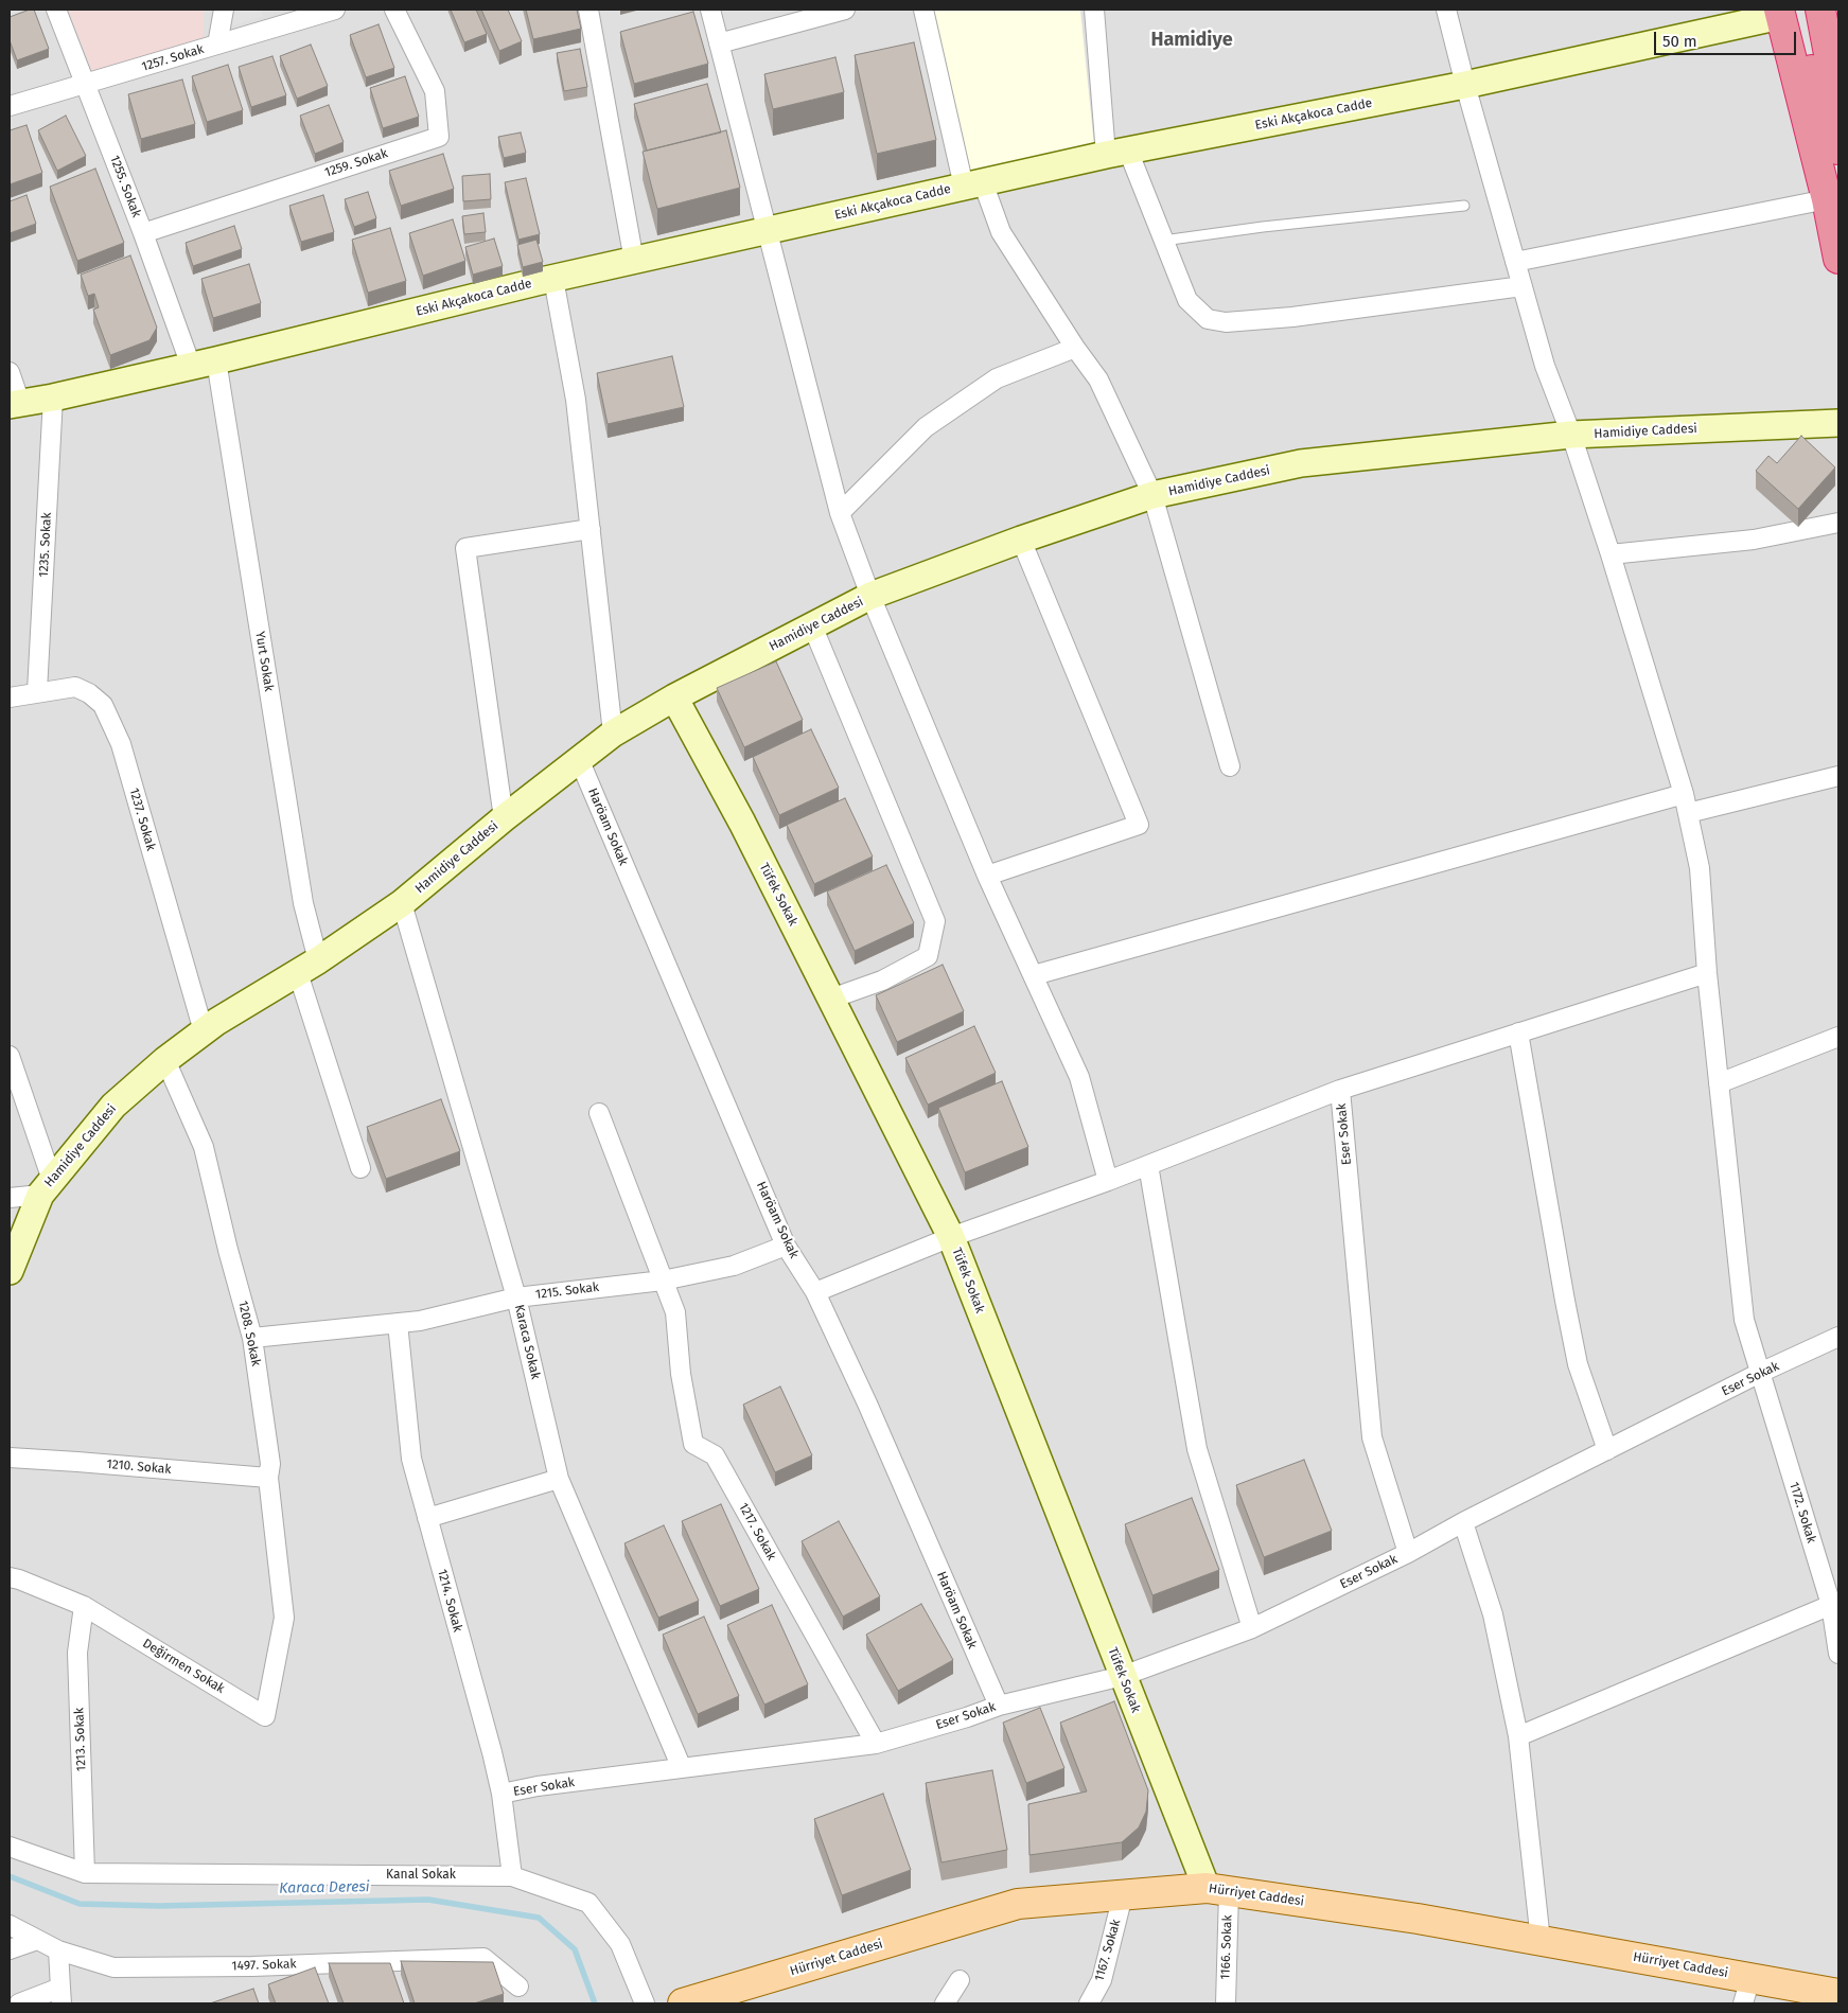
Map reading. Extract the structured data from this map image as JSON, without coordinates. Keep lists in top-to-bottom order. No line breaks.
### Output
{"streets":{"main road":["Hürriyet Caddesi"],"street":["1257. Sokak","Eski Akçakoca Cadde","1259. Sokak","1255. Sokak","Hamidiye Caddesi","1235. Sokak","Yurt Sokak","1237. Sokak","Haröam Sokak","Tüfek Sokak","Eser Sokak","1215. Sokak","1208. Sokak","Karaca Sokak","1210. Sokak","1172. Sokak","1217. Sokak","1214. Sokak","Değirmen Sokak","1213. Sokak","Kanal Sokak","1166. Sokak","1167. Sokak","1497. Sokak"]},"crossings":[["1257. Sokak","1255. Sokak"],["Eski Akçakoca Cadde","1255. Sokak"],["Eski Akçakoca Cadde","1235. Sokak"],["Eski Akçakoca Cadde","Yurt Sokak"],["Eski Akçakoca Cadde","1172. Sokak"],["1259. Sokak","1255. Sokak"],["1255. Sokak","Yurt Sokak"],["Hamidiye Caddesi","Yurt Sokak"],["Hamidiye Caddesi","1237. Sokak"],["Hamidiye Caddesi","Haröam Sokak"],["Hamidiye Caddesi","Tüfek Sokak"],["Hamidiye Caddesi","1208. Sokak"],["Hamidiye Caddesi","Karaca Sokak"],["Hamidiye Caddesi","1172. Sokak"],["1235. Sokak","1237. Sokak"],["Haröam Sokak","Eser Sokak"],["Haröam Sokak","1215. Sokak"],["Tüfek Sokak","Eser Sokak"],["Tüfek Sokak","Hürriyet Caddesi"],["Tüfek Sokak","1166. Sokak"],["Eser Sokak","Karaca Sokak"],["Eser Sokak","1172. Sokak"],["Eser Sokak","1217. Sokak"],["Eser Sokak","1214. Sokak"],["1215. Sokak","1208. Sokak"],["1215. Sokak","Karaca Sokak"],["1215. Sokak","1217. Sokak"],["1215. Sokak","1214. Sokak"],["1208. Sokak","1210. Sokak"],["1208. Sokak","Değirmen Sokak"],["1214. Sokak","Kanal Sokak"],["Değirmen Sokak","1213. Sokak"],["1213. Sokak","Kanal Sokak"],["Hürriyet Caddesi","1166. Sokak"],["Hürriyet Caddesi","1167. Sokak"]],"districts":["Hamidiye"],"water":["Karaca Deresi"],"scale_bar":"50 m"}
